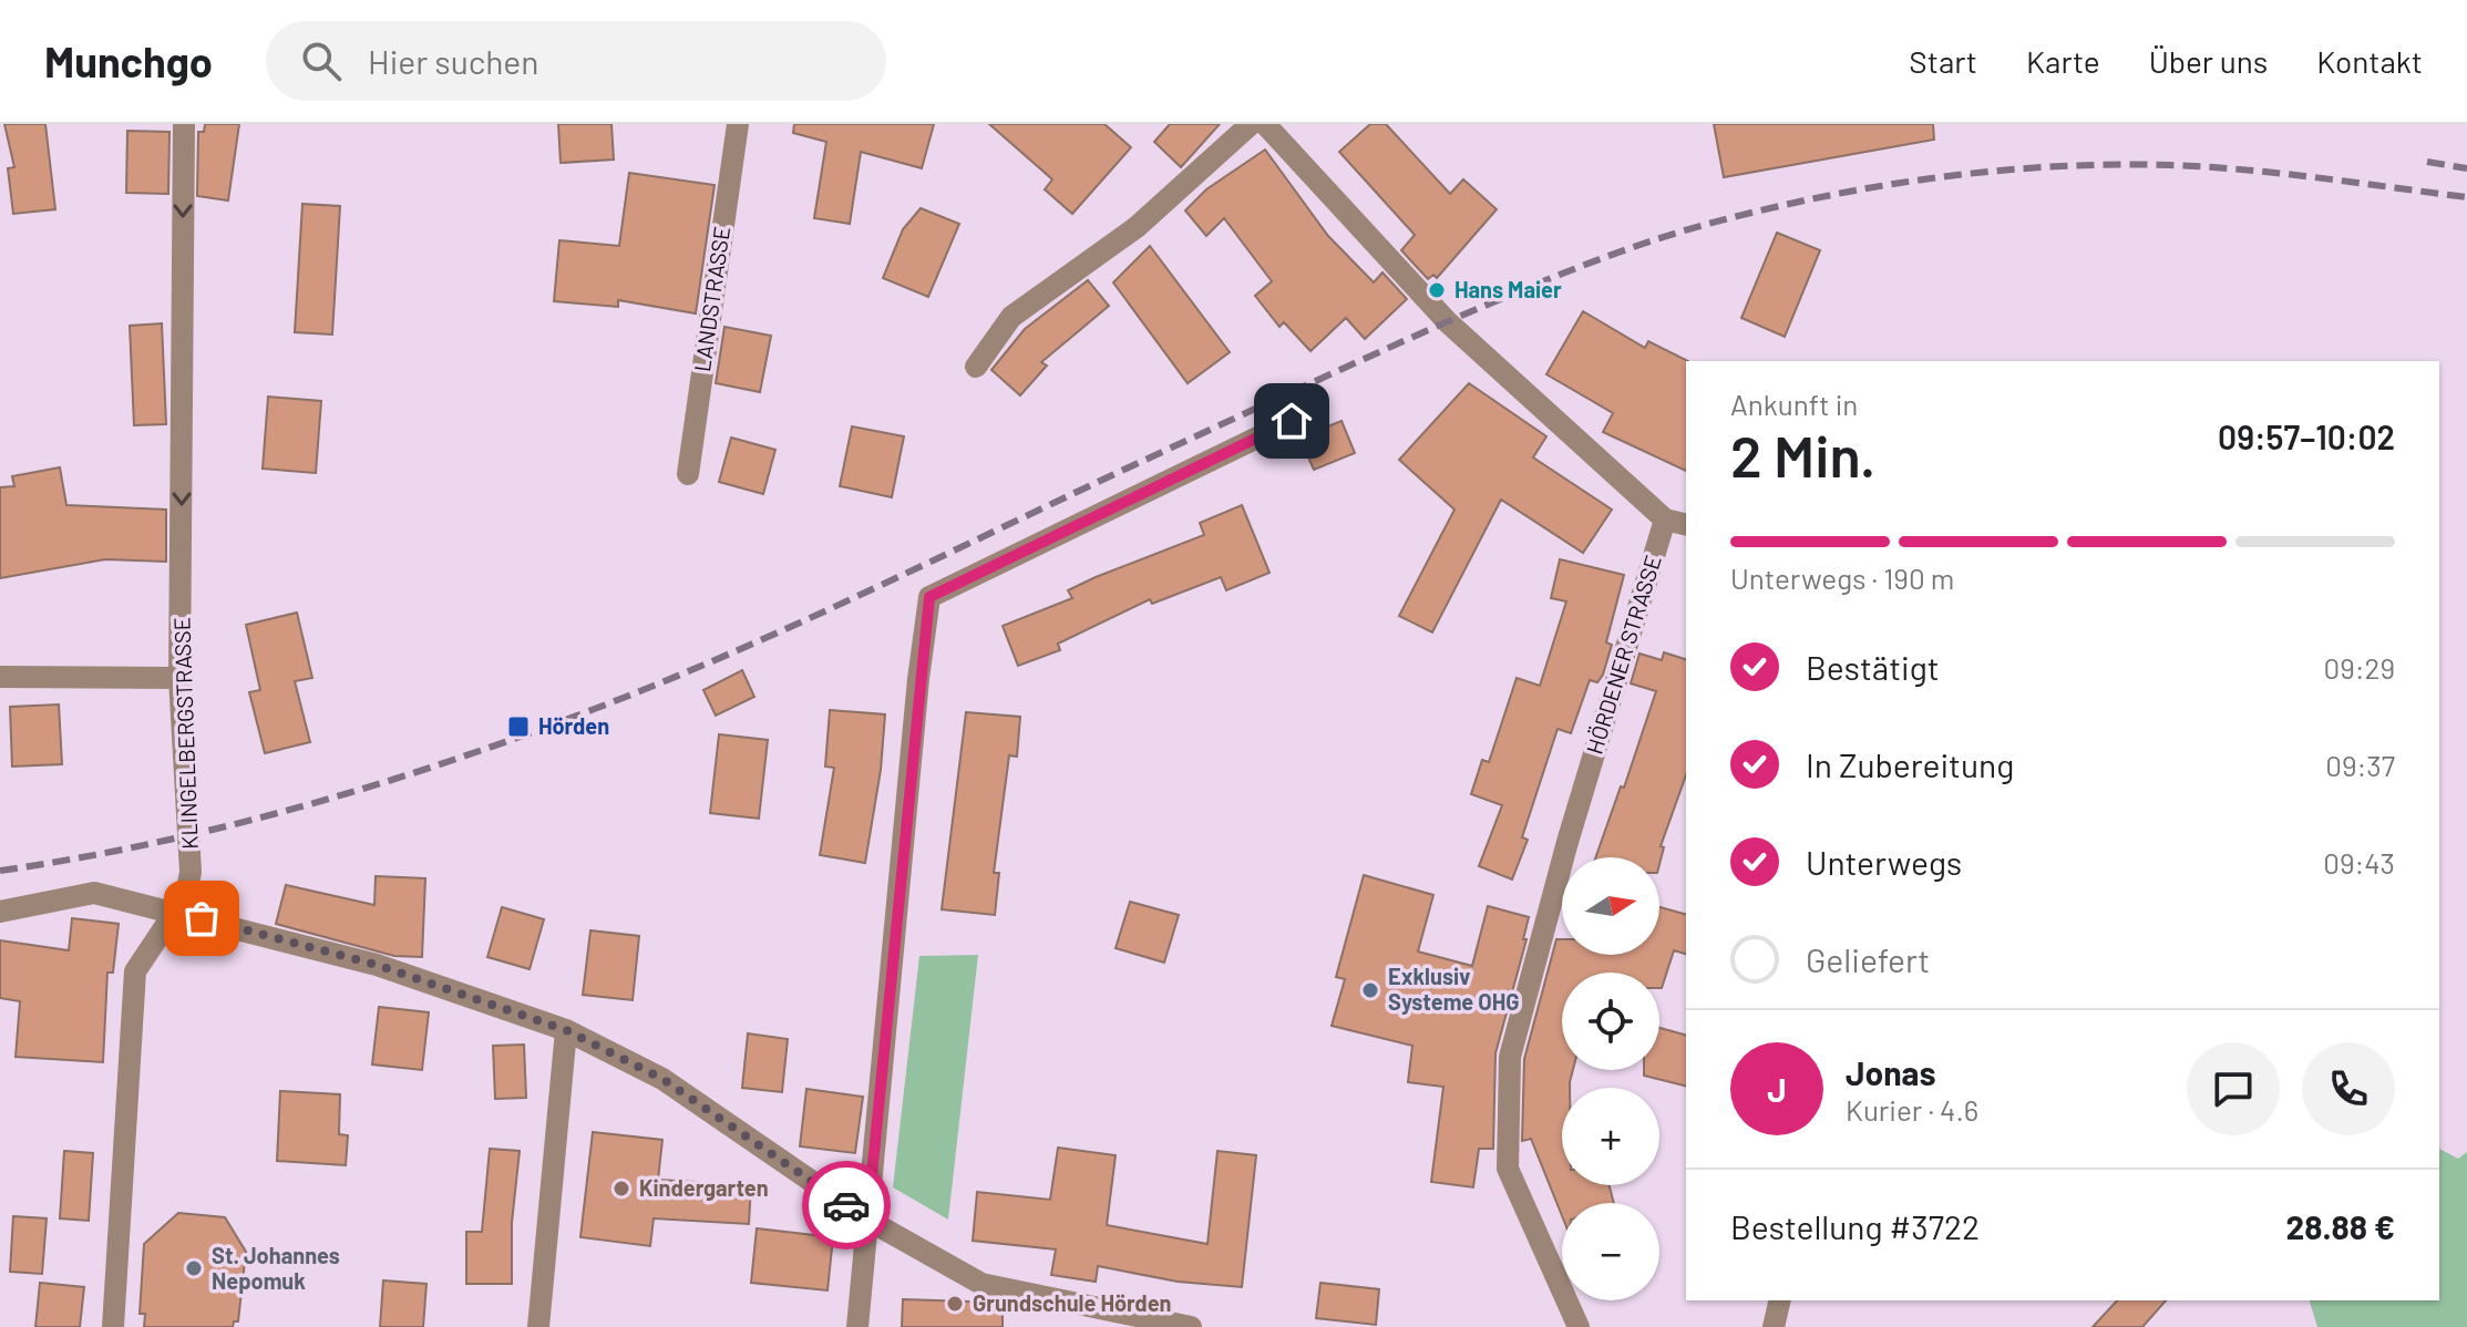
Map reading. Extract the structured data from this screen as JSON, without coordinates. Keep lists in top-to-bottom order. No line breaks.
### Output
{"streets":{"street":["LANDSTRASSE","HÖRDENER STRASSE","KLINGELBERGSTRASSE"]},"one_way":["KLINGELBERGSTRASSE"],"places":{"other":["Hans Maier","Exklusiv Systeme OHG","Kindergarten","St. Johannes Nepomuk","Grundschule Hörden"],"transit":["Hörden"]},"north":"right","page":{"header":"Munchgo","search":"Hier suchen","nav":["Start","Karte","Über uns","Kontakt"],"heading":["2 Min.","Ankunft in","09:57–10:02"],"panel":["Jonas","Kurier · 4.6","Bestellung #3722","28.88 €"],"bar":"Unterwegs · 190 m","list":[["Bestätigt","09:29"],["In Zubereitung","09:37"],["Unterwegs","09:43"],"Geliefert"],"map_buttons":["+","−"],"round":"J"}}
